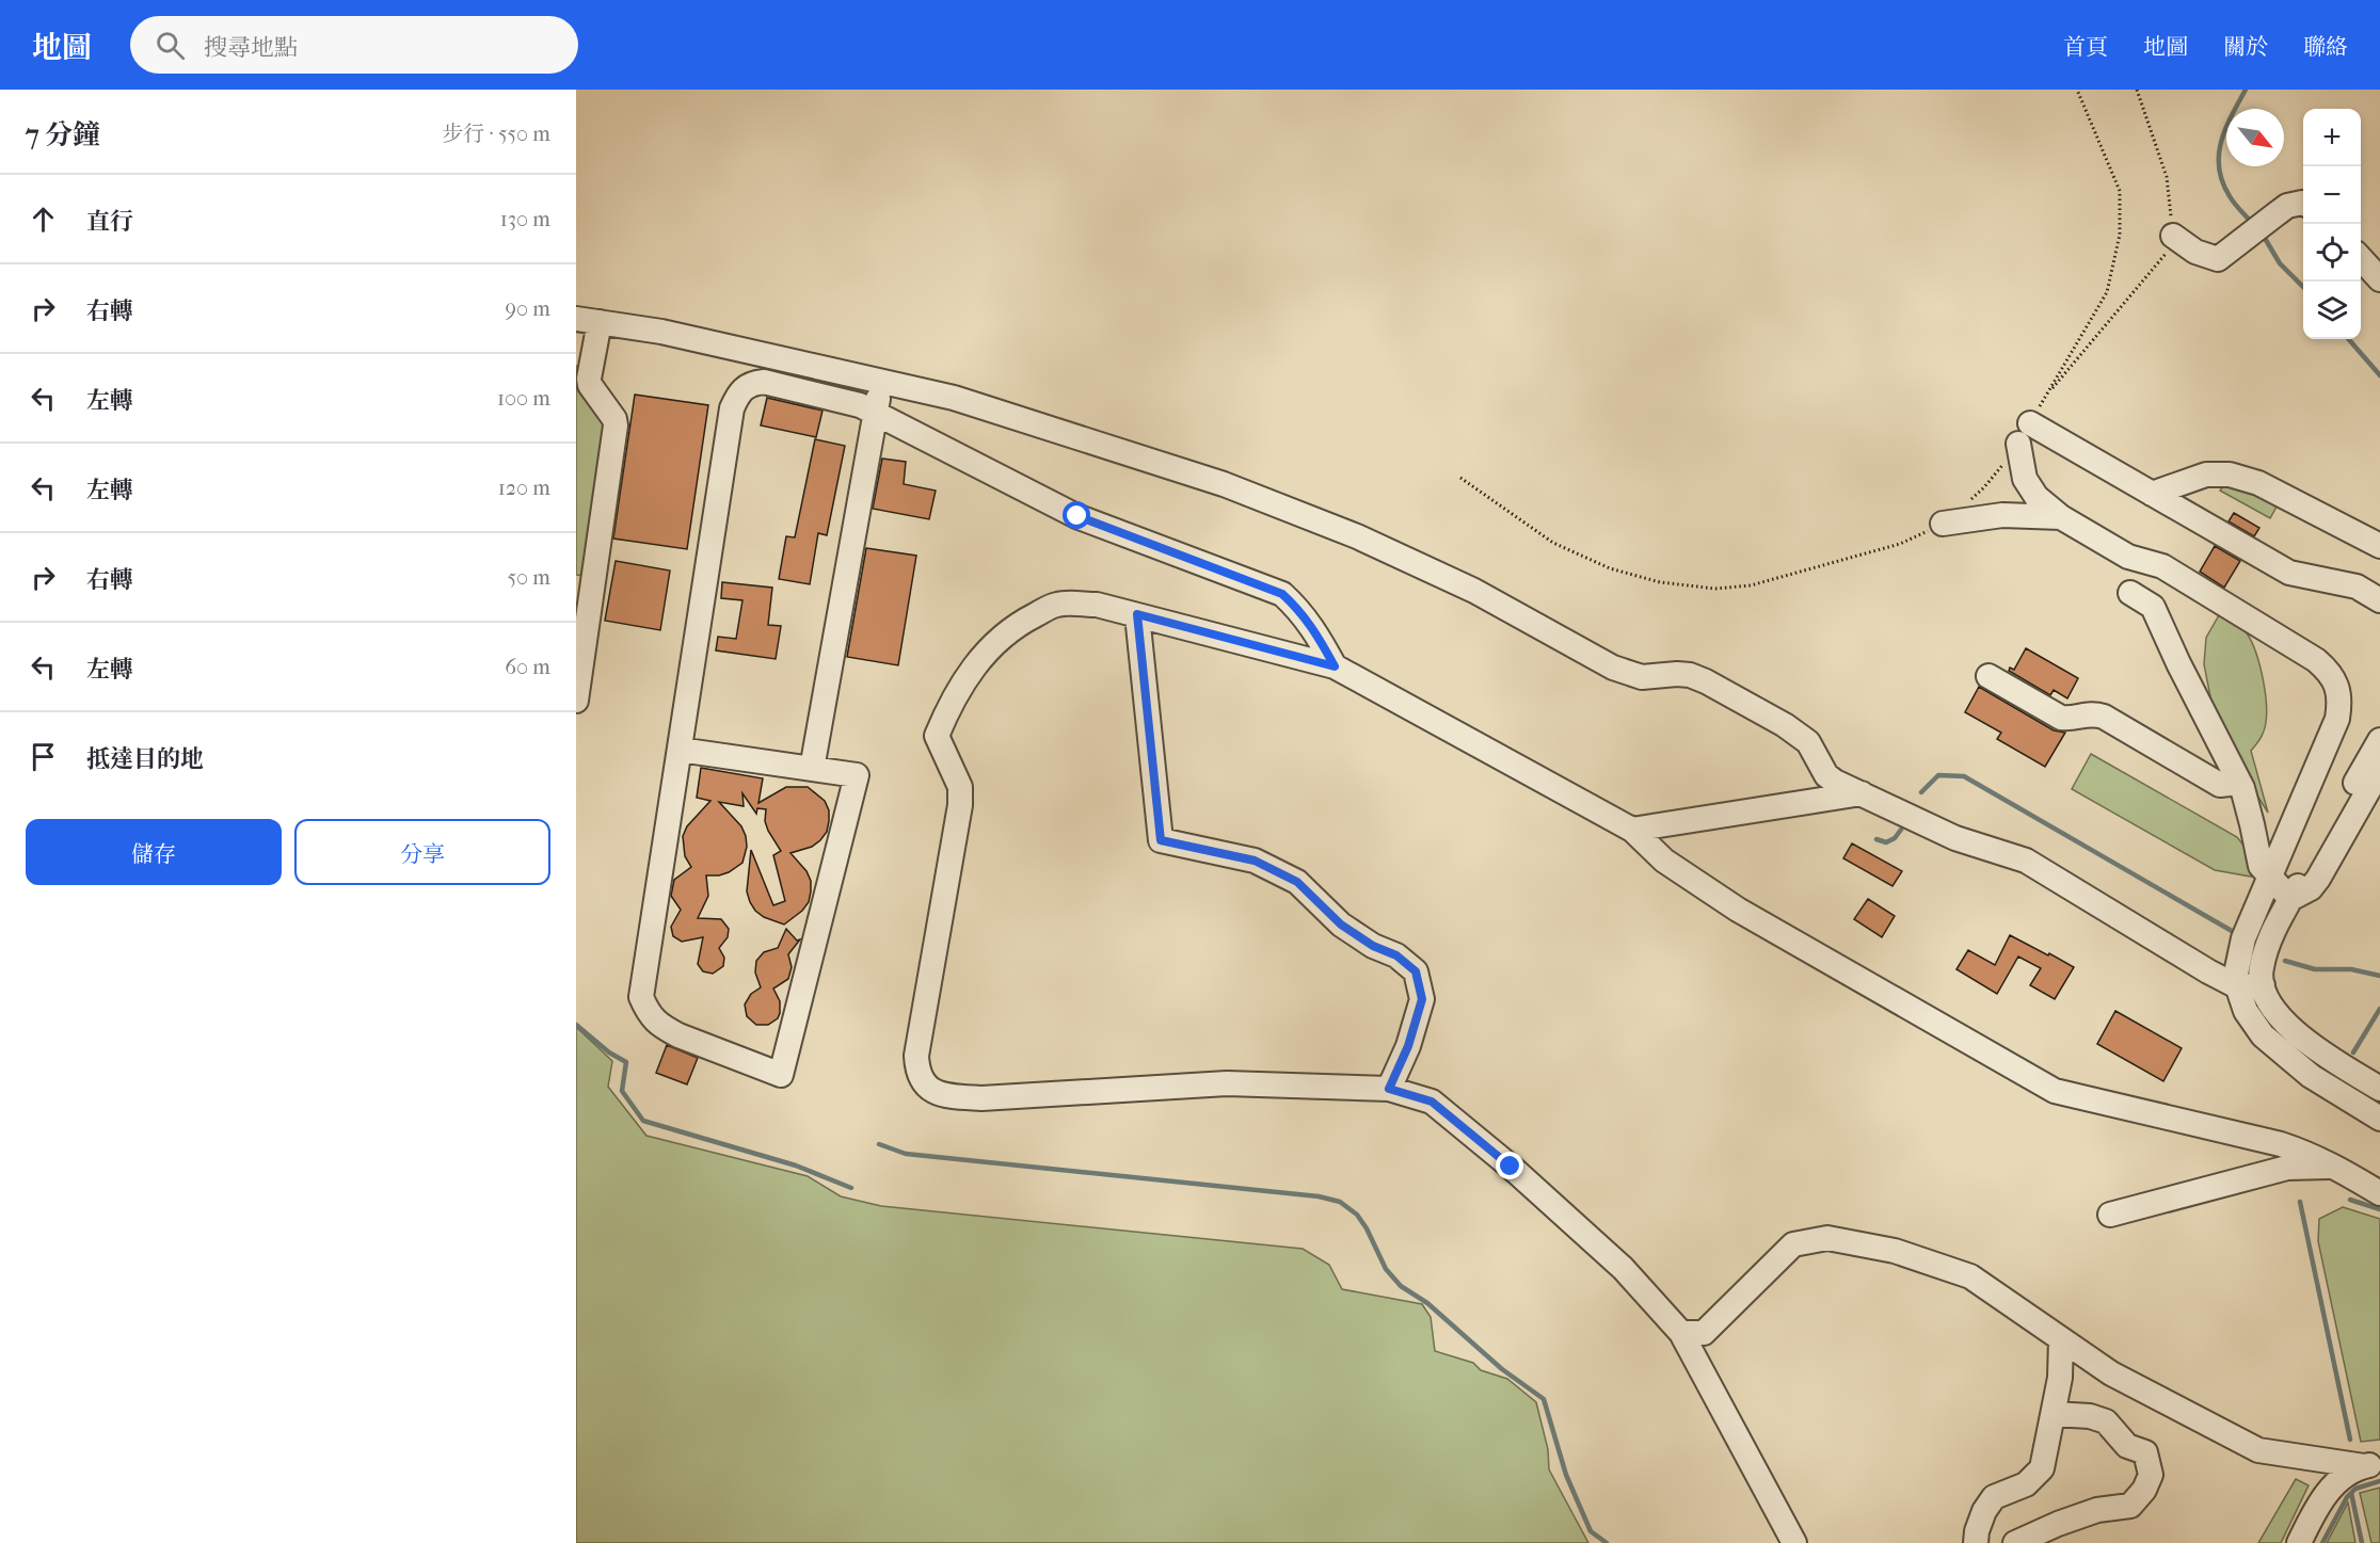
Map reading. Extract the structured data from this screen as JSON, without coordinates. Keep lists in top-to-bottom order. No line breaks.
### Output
{"north":"bottom right","page":{"header":"地圖","search":"搜尋地點","nav":["首頁","地圖","關於","聯絡"],"heading":["7 分鐘","步行 · 550 m"],"map_buttons":["+","−"],"list":[["直行","130 m"],["右轉","90 m"],["左轉","100 m"],["左轉","120 m"],["右轉","50 m"],["左轉","60 m"],"抵達目的地"],"buttons":["儲存","分享"]}}
